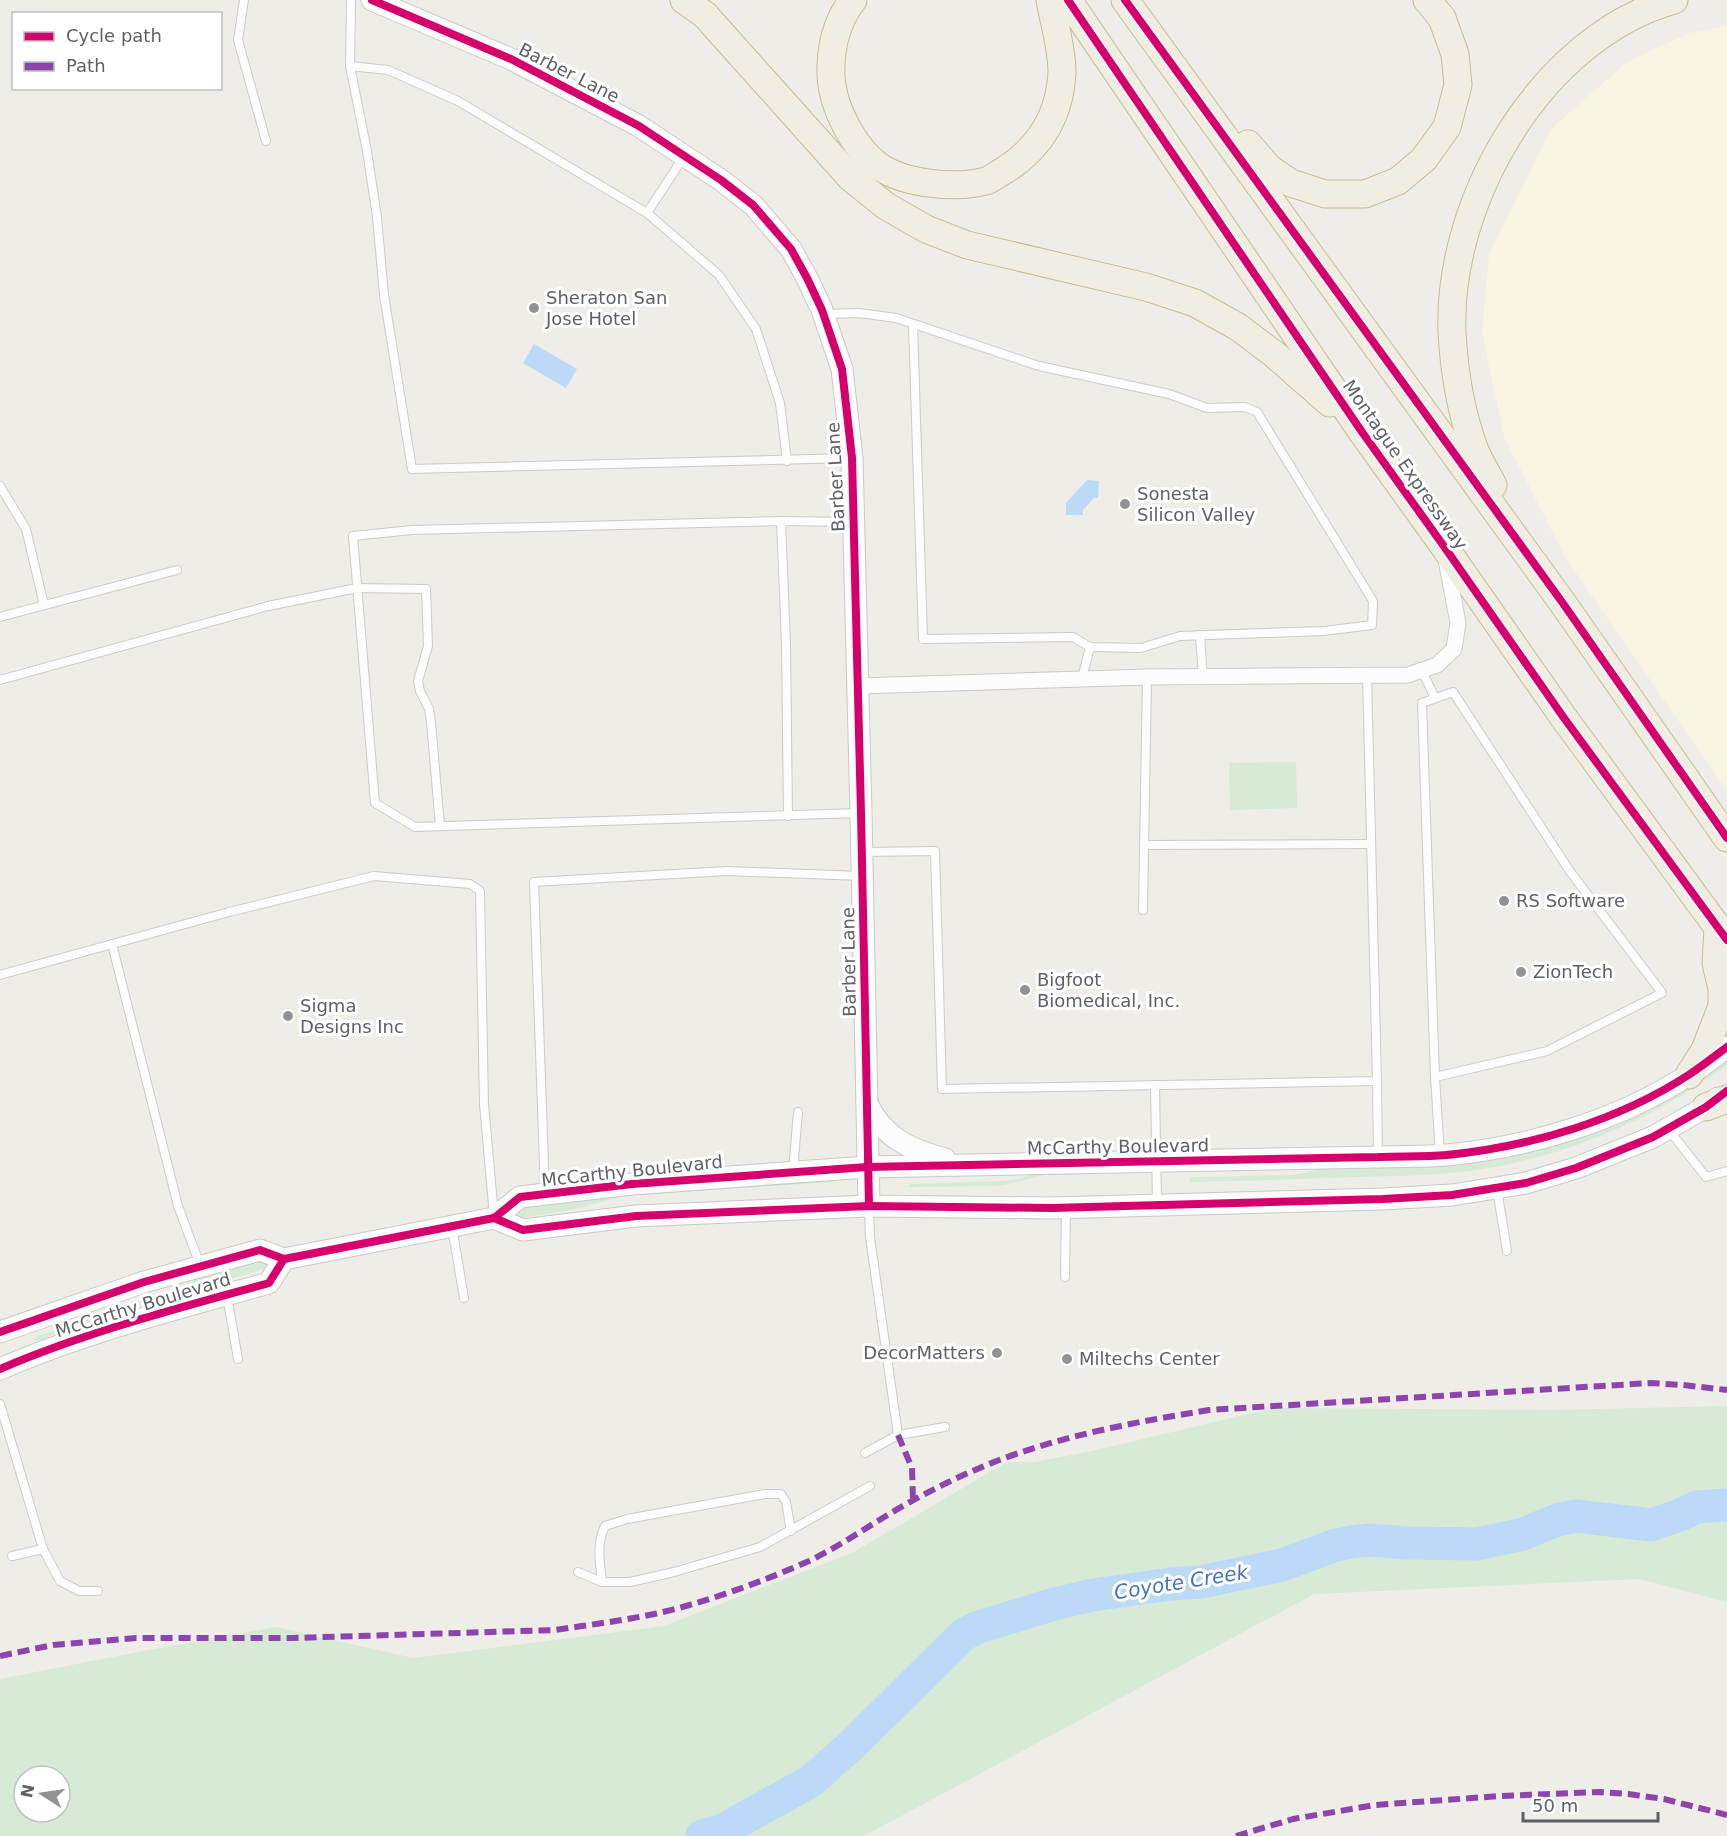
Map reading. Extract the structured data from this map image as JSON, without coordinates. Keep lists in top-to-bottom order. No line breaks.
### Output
{"streets":{"highway":["Montague Expressway"],"main road":["Barber Lane","McCarthy Boulevard"]},"crossings":[["Barber Lane","McCarthy Boulevard"]],"water":["Coyote Creek"],"places":["Sheraton San Jose Hotel","Sonesta Silicon Valley","RS Software","ZionTech","Bigfoot Biomedical, Inc.","Sigma Designs Inc","DecorMatters","Miltechs Center"],"legend":["Cycle path","Path"],"scale_bar":"50 m","north":"left"}
